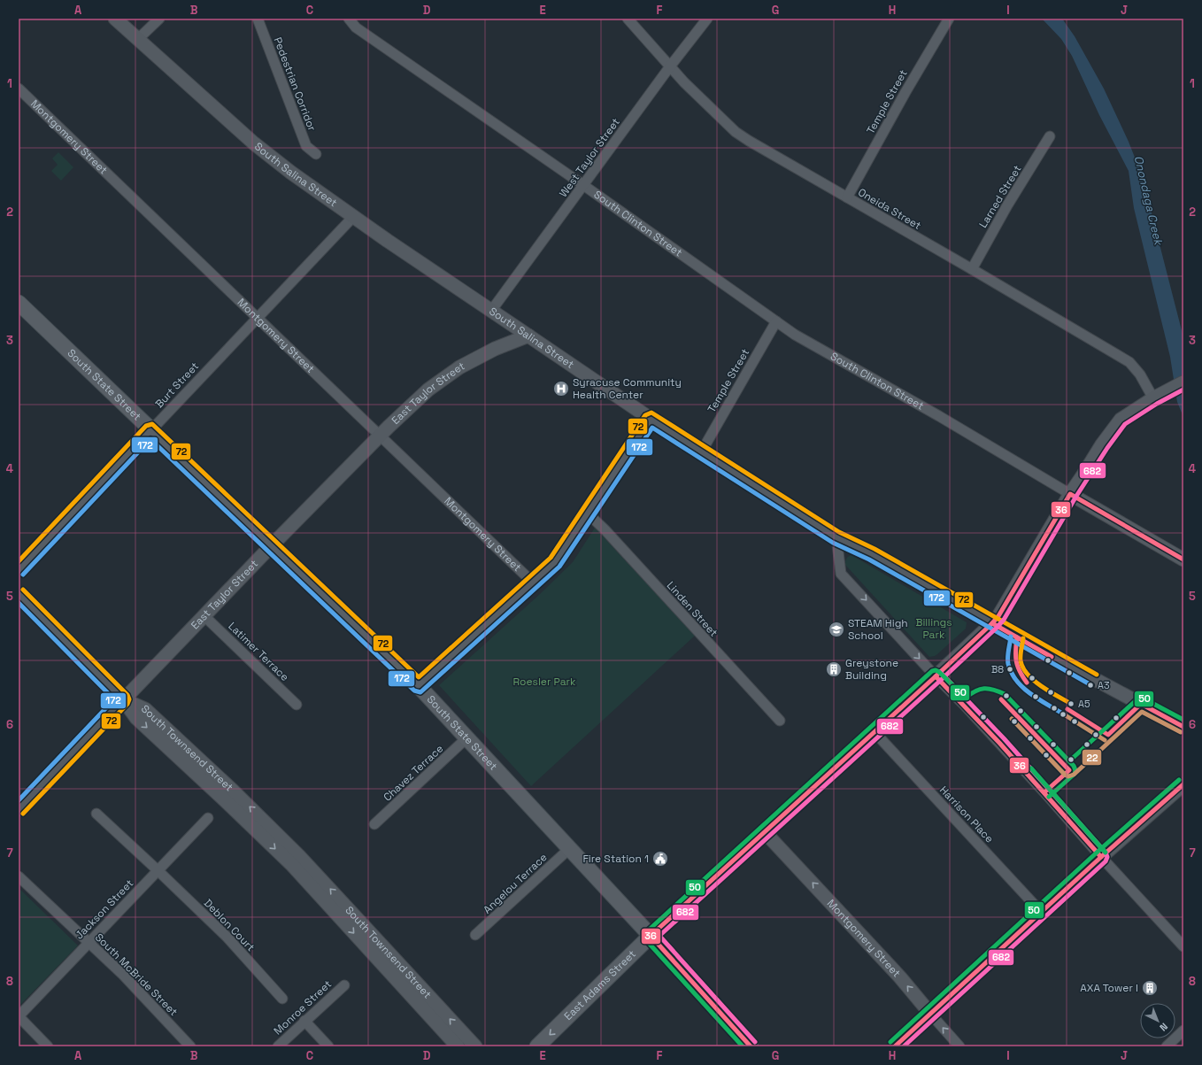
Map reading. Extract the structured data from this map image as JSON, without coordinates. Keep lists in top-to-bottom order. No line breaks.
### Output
{"streets":{"main road":["Montgomery Street","South Salina Street","South Clinton Street","South State Street","East Taylor Street","South Townsend Street","East Adams Street"],"street":["Pedestrian Corridor","Temple Street","West Taylor Street","Larned Street","Oneida Street","Burt Street","Linden Street","Latimer Terrace","Chavez Terrace","Harrison Place","Angelou Terrace","Jackson Street","Deblon Court","South McBride Street","Monroe Street"]},"crossings":[["Temple Street","South Salina Street"],["Temple Street","Oneida Street"],["Temple Street","South Clinton Street"],["Montgomery Street","Burt Street"],["Montgomery Street","East Taylor Street"],["Montgomery Street","East Adams Street"],["West Taylor Street","South Salina Street"],["West Taylor Street","Oneida Street"],["West Taylor Street","South Clinton Street"],["South Salina Street","Burt Street"],["South Salina Street","East Taylor Street"],["South Salina Street","East Adams Street"],["Larned Street","Oneida Street"],["Oneida Street","East Adams Street"],["South Clinton Street","East Adams Street"],["South State Street","Burt Street"],["South State Street","East Taylor Street"],["South State Street","Chavez Terrace"],["South State Street","Angelou Terrace"],["South State Street","East Adams Street"],["East Taylor Street","Latimer Terrace"],["East Taylor Street","South Townsend Street"],["Harrison Place","East Adams Street"],["Jackson Street","Deblon Court"],["Jackson Street","South McBride Street"]],"water":["Onondaga Creek"],"parks":["Billings Park","Roesler Park"],"places":{"hospital":["Syracuse Community Health Center"],"school or university":["STEAM High School"],"building":["Greystone Building","AXA Tower I"],"other":["B8","A3","A5"],"public building":["Fire Station 1"]},"lines":["transit line 682","transit line 72","transit line 172","transit line 36","transit line 50","transit line 22"],"north":"bottom right","grid":{"columns":["A","B","C","D","E","F","G","H","I","J"],"rows":["1","2","3","4","5","6","7","8"]}}
